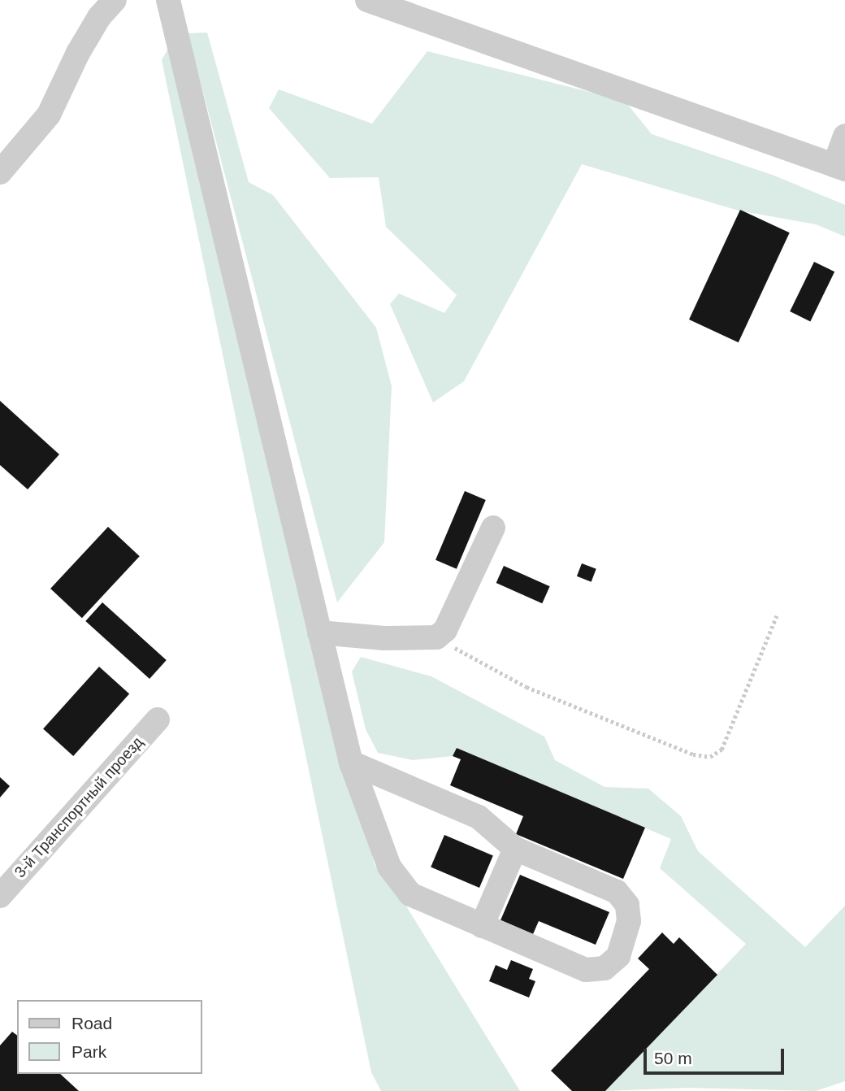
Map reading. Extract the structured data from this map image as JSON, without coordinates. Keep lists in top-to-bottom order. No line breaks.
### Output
{"streets":{"street":["3-й Транспортный проезд"]},"legend":["Road","Park"],"scale_bar":"50 m"}
